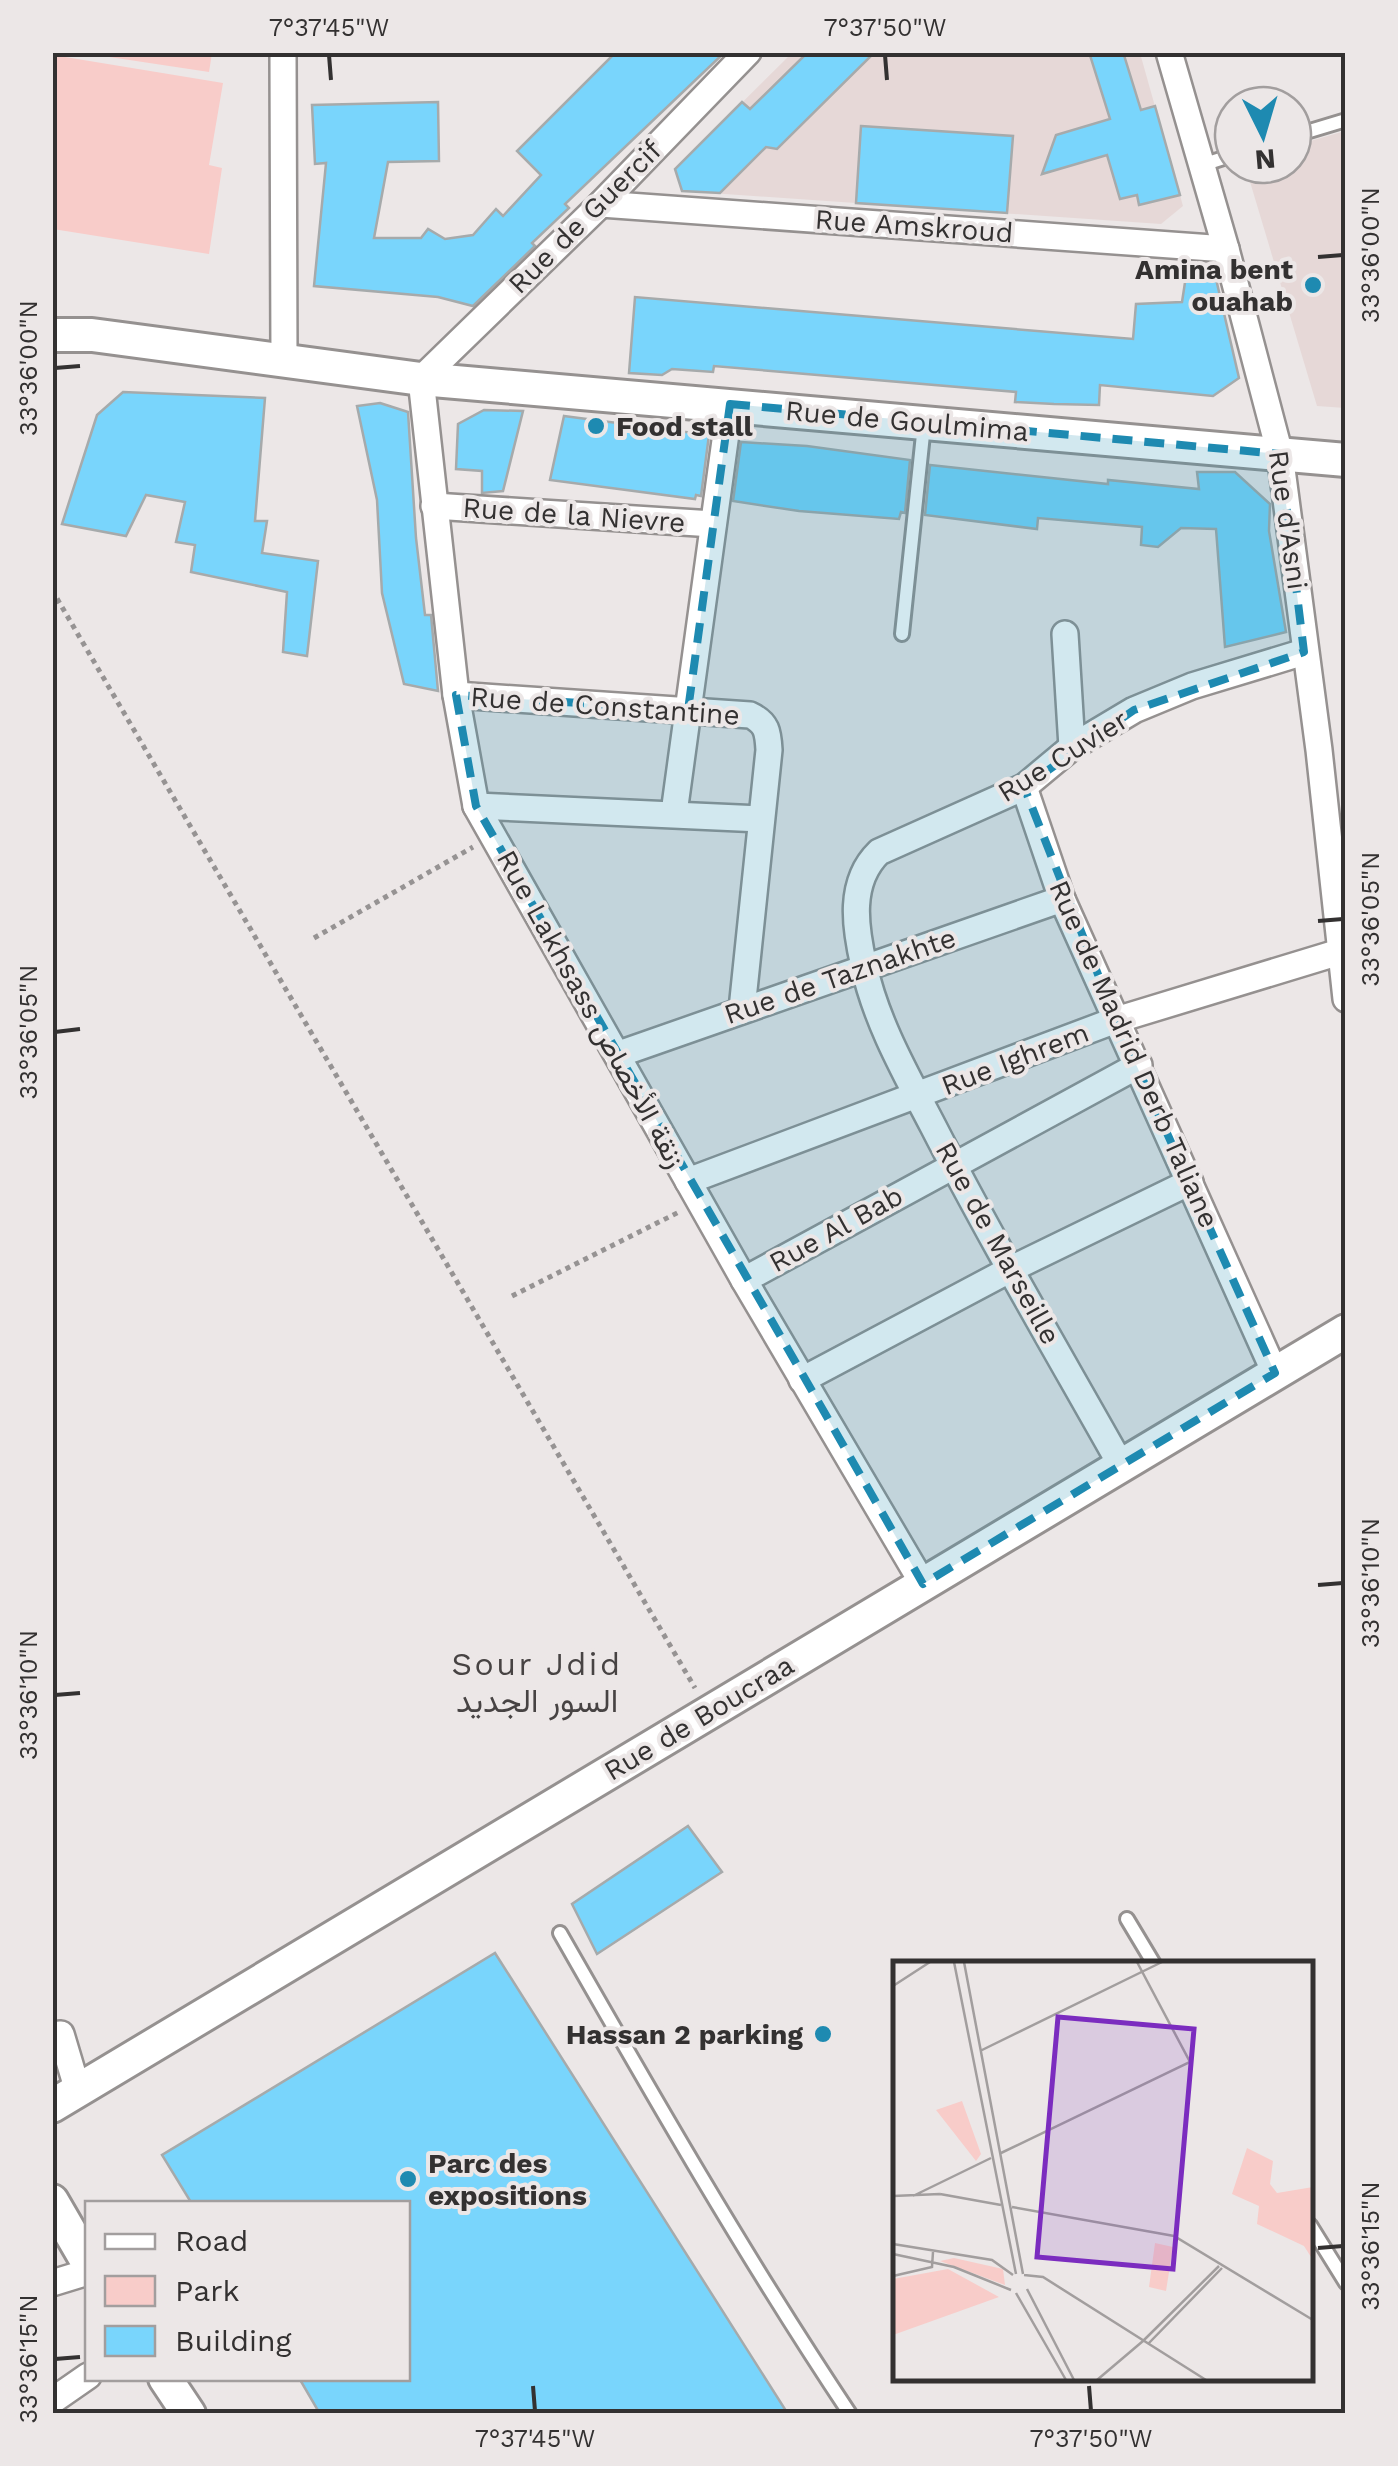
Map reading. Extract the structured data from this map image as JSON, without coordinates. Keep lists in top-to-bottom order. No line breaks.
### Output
{"streets":{"street":["Rue de Guercif","Rue Amskroud","Rue de Goulmima","Rue de la Nievre","Rue d'Asni","Rue de Constantine","Rue Cuvier","Rue de Taznakhte","Rue Lakhsass زنقة الأخصاص","Rue de Madrid Derb Taliane","Rue Ighrem","Rue Al Bab","Rue de Marseille","Rue de Boucraa"]},"crossings":[["Rue de Guercif","Rue Amskroud"],["Rue de Guercif","Rue de Goulmima"],["Rue de Guercif","Rue Lakhsass زنقة الأخصاص"],["Rue Amskroud","Rue d'Asni"],["Rue de Goulmima","Rue d'Asni"],["Rue de Goulmima","Rue Lakhsass زنقة الأخصاص"],["Rue de la Nievre","Rue Lakhsass زنقة الأخصاص"],["Rue d'Asni","Rue Cuvier"],["Rue d'Asni","Rue Ighrem"],["Rue de Constantine","Rue de Taznakhte"],["Rue de Constantine","Rue Lakhsass زنقة الأخصاص"],["Rue Cuvier","Rue de Madrid Derb Taliane"],["Rue Cuvier","Rue de Marseille"],["Rue de Taznakhte","Rue Lakhsass زنقة الأخصاص"],["Rue de Taznakhte","Rue de Madrid Derb Taliane"],["Rue de Taznakhte","Rue de Marseille"],["Rue Lakhsass زنقة الأخصاص","Rue Ighrem"],["Rue Lakhsass زنقة الأخصاص","Rue Al Bab"],["Rue Lakhsass زنقة الأخصاص","Rue de Boucraa"],["Rue de Madrid Derb Taliane","Rue Ighrem"],["Rue de Madrid Derb Taliane","Rue Al Bab"],["Rue de Madrid Derb Taliane","Rue de Boucraa"],["Rue Ighrem","Rue de Marseille"],["Rue Al Bab","Rue de Marseille"],["Rue de Marseille","Rue de Boucraa"]],"districts":["Sour Jdid السور الجديد"],"places":["Amina bent ouahab","Food stall","Hassan 2 parking","Parc des expositions"],"legend":["Road","Park","Building"],"north":"bottom","coordinates":["7°37'45\"W","7°37'50\"W","33°36'00\"N","33°36'05\"N","33°36'10\"N","33°36'15\"N"]}
